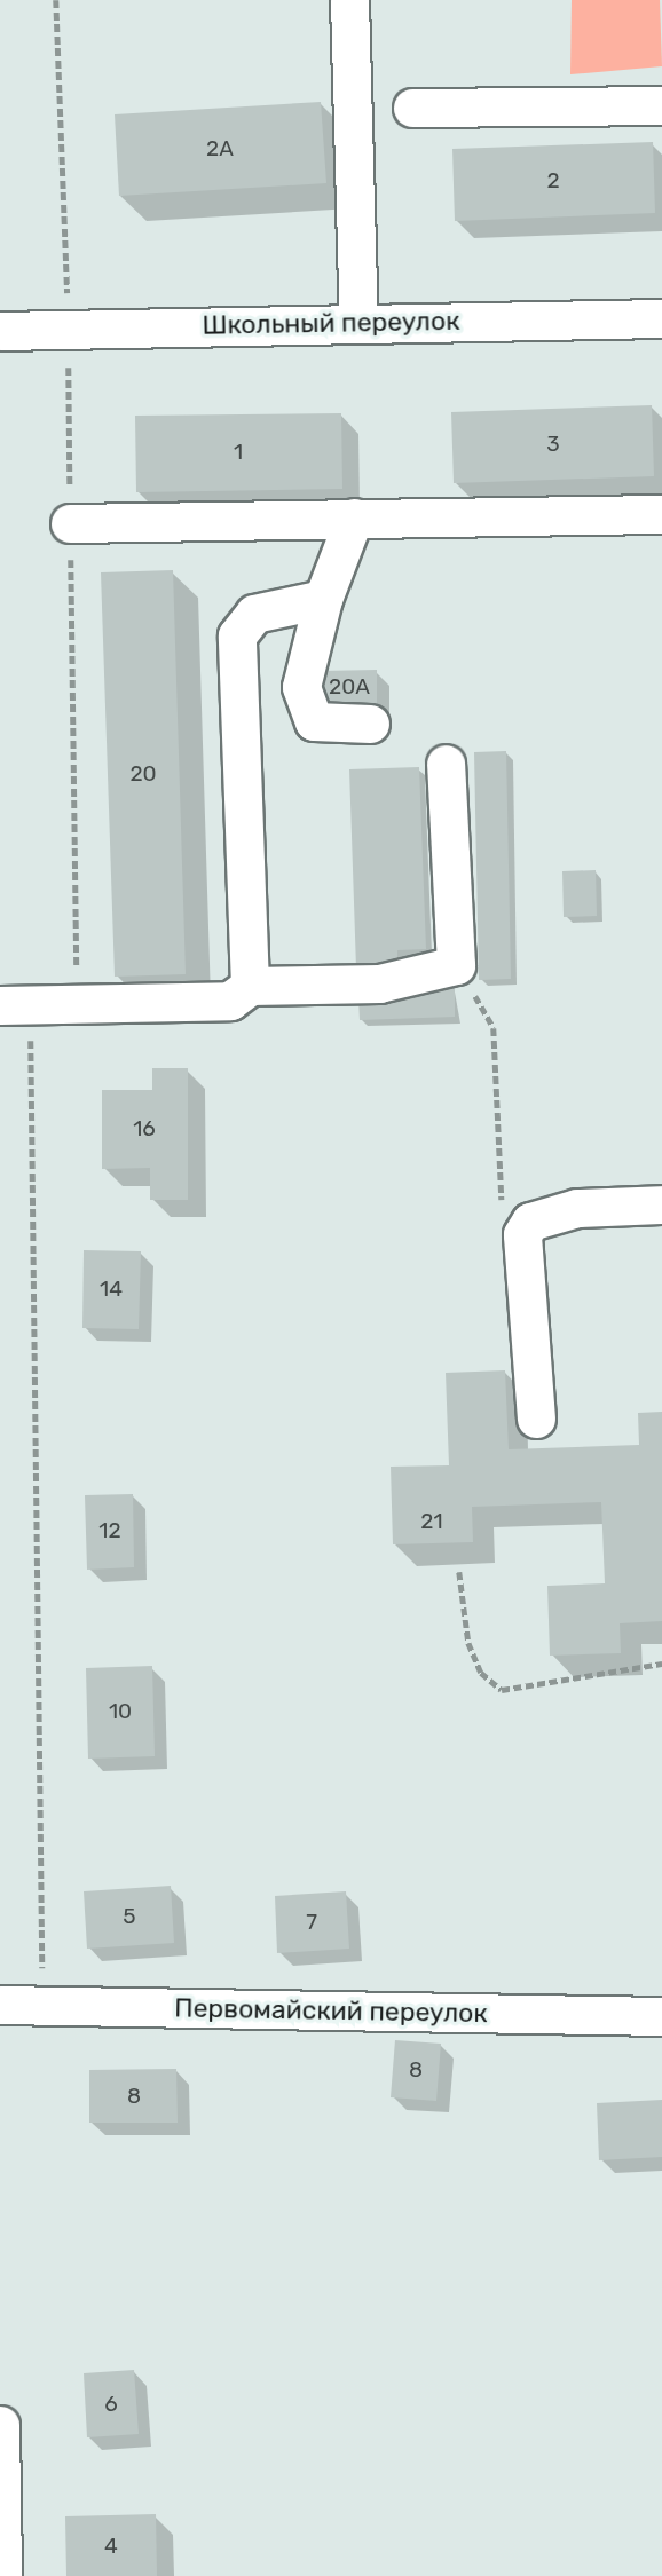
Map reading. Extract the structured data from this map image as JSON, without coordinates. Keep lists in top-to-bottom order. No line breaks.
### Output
{"streets":{"street":["Школьный переулок","Первомайский переулок"]},"house_numbers":["2А","2","3","1","20А","20","16","14","21","12","10","5","7","8","8","6","4"]}
